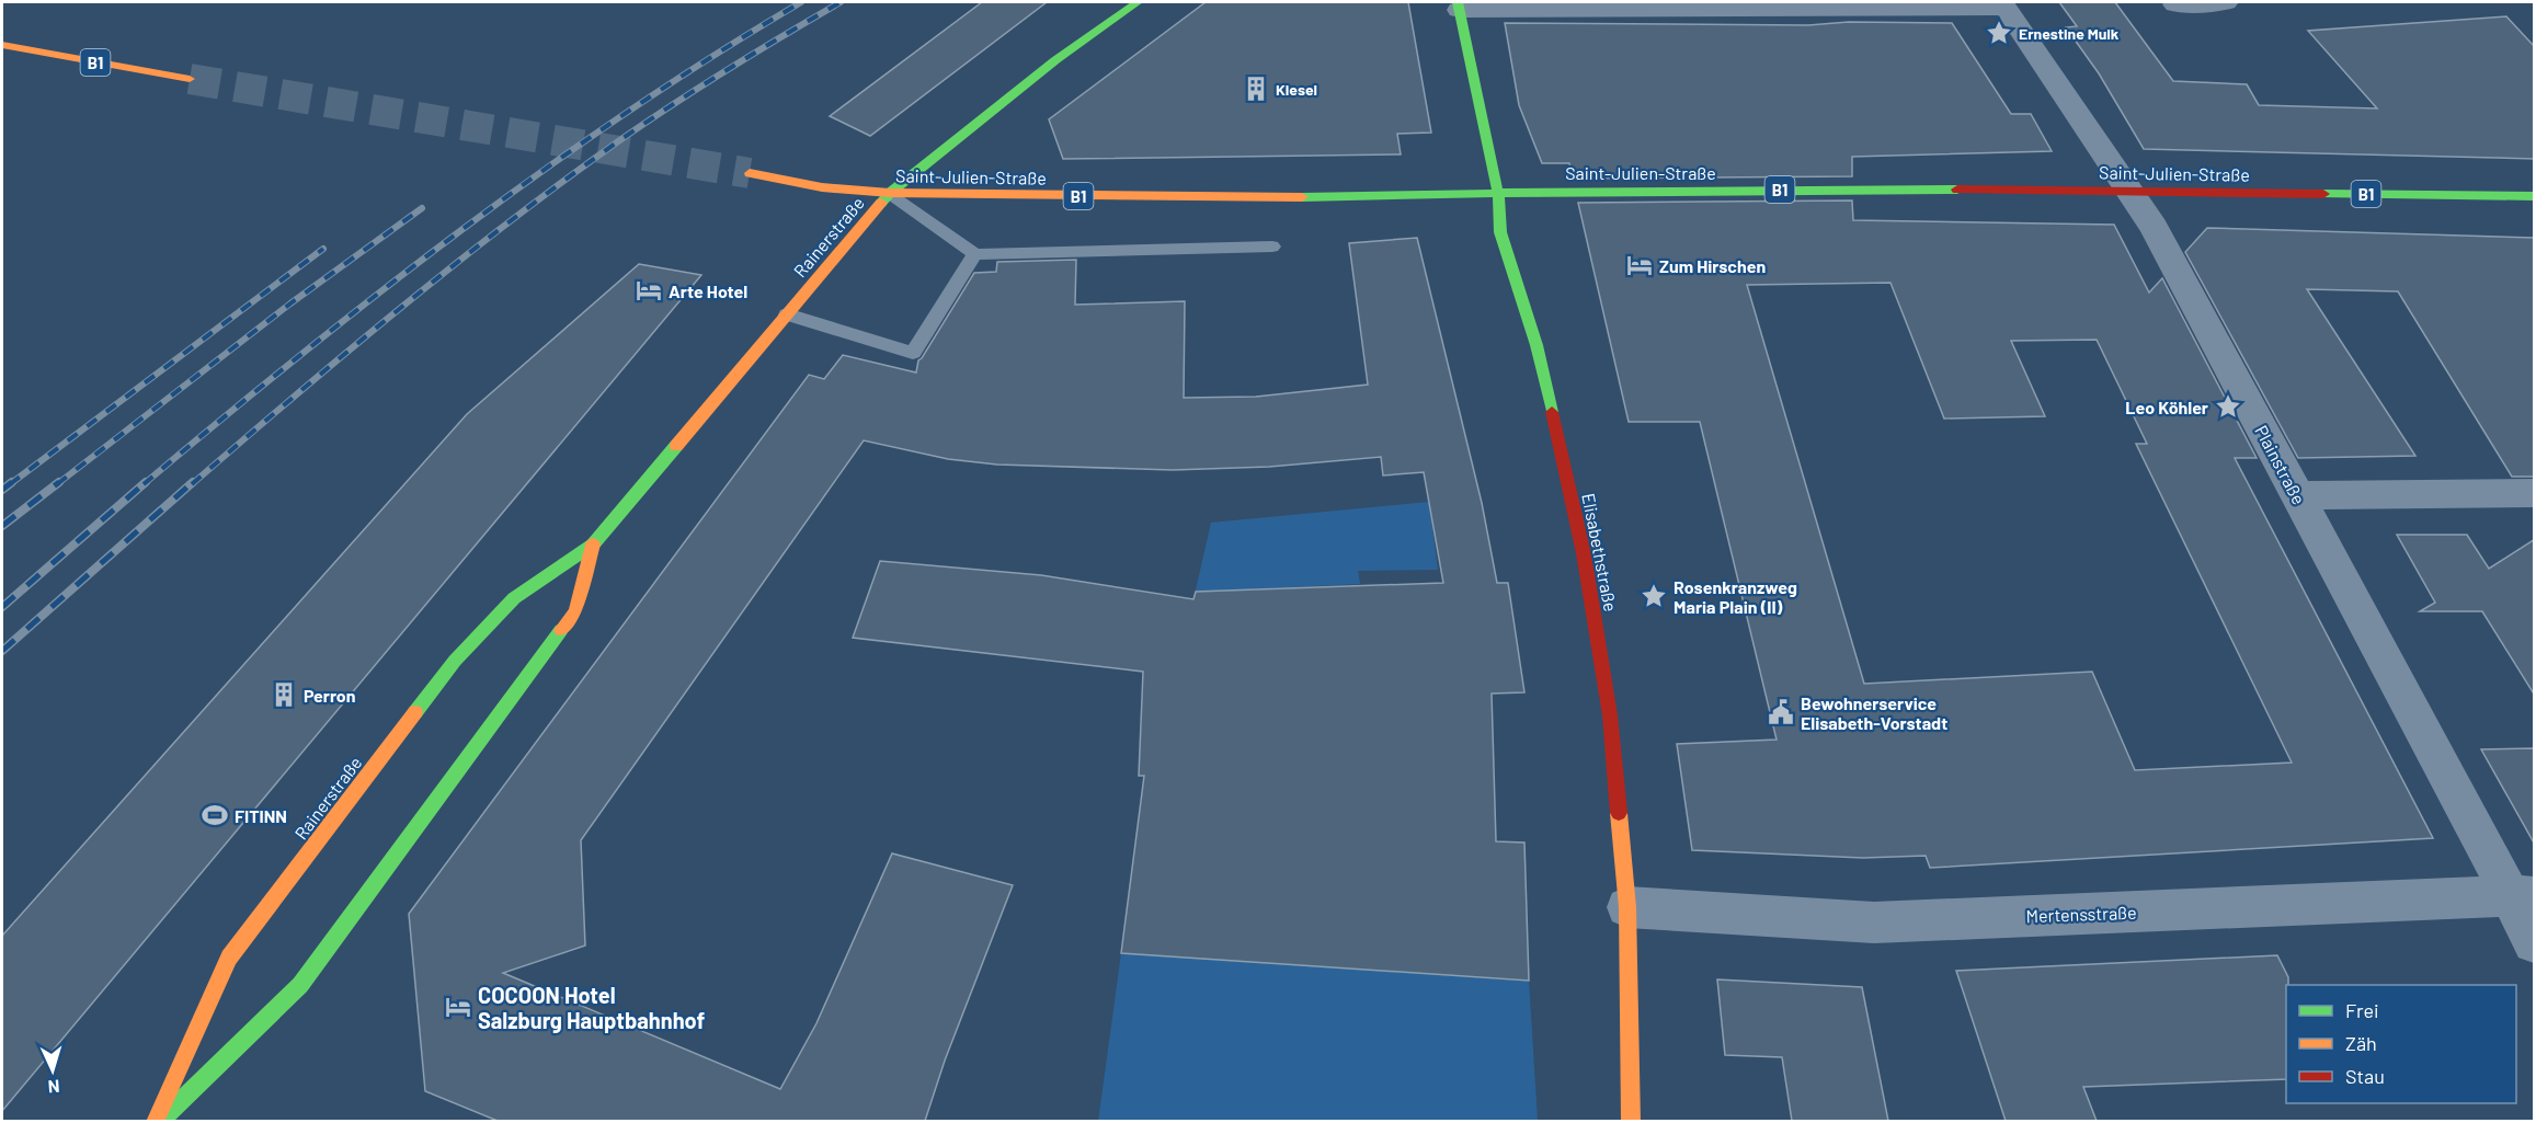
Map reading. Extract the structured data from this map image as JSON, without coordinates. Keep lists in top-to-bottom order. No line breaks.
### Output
{"streets":{"street":["B1","Saint-Julien-Straße","Rainerstraße","Plainstraße","Elisabethstraße","Mertensstraße"]},"crossings":[["Saint-Julien-Straße","Rainerstraße"],["Saint-Julien-Straße","Plainstraße"],["Saint-Julien-Straße","Elisabethstraße"],["Plainstraße","Mertensstraße"],["Elisabethstraße","Mertensstraße"]],"places":{"place":["Ernestine Muik","Leo Köhler","Rosenkranzweg Maria Plain (II)"],"building":["Kiesel","Perron"],"hotel":["Zum Hirschen","Arte Hotel","COCOON Hotel Salzburg Hauptbahnhof"],"public building":["Bewohnerservice Elisabeth-Vorstadt"],"sports":["FITINN"]},"legend":["Frei","Zäh","Stau"],"north":"bottom"}
